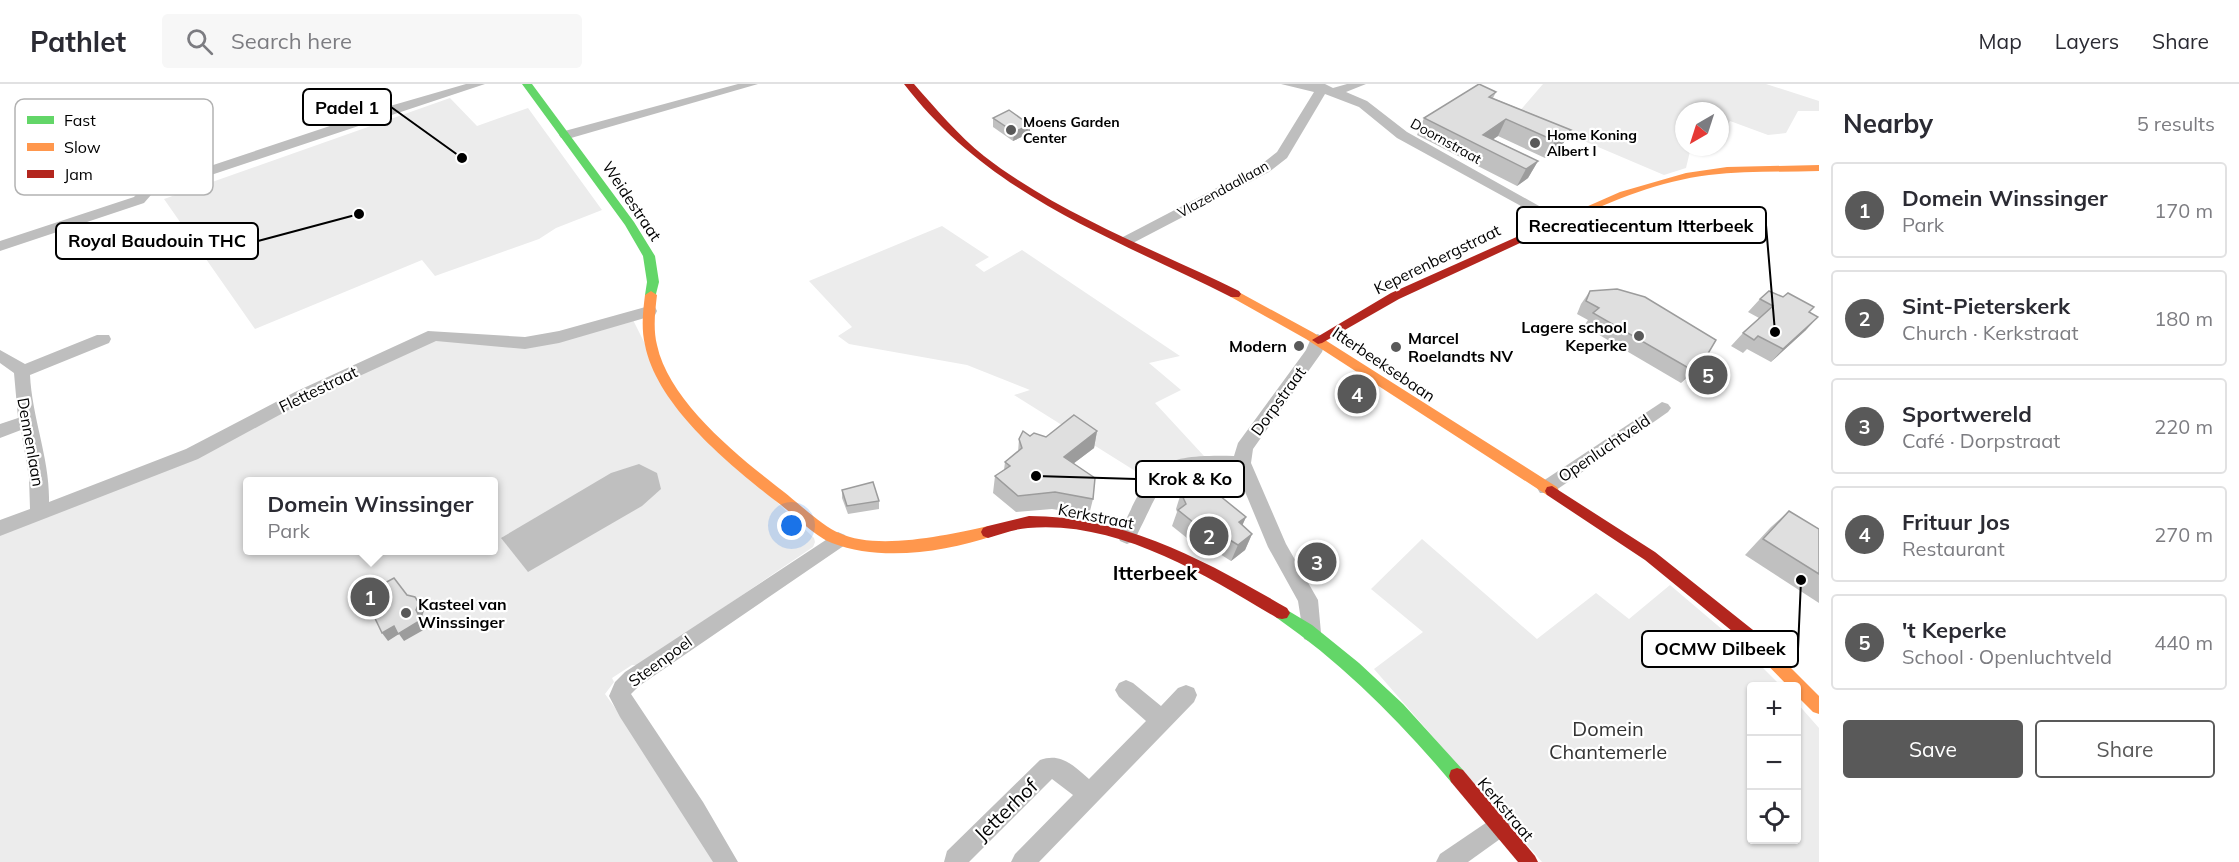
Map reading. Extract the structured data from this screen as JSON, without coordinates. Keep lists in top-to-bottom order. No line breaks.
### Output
{"streets":{"street":["Doornstraat","Vlazendaallaan","Weidestraat","Keperenbergstraat","Itterbeeksebaan","Flettestraat","Dorpstraat","Dennenlaan","Openluchtveld","Kerkstraat","Steenpoel","Jetterhof"]},"crossings":[["Doornstraat","Vlazendaallaan"],["Doornstraat","Keperenbergstraat"],["Vlazendaallaan","Itterbeeksebaan"],["Weidestraat","Flettestraat"],["Weidestraat","Kerkstraat"],["Keperenbergstraat","Itterbeeksebaan"],["Keperenbergstraat","Dorpstraat"],["Itterbeeksebaan","Dorpstraat"],["Itterbeeksebaan","Openluchtveld"],["Flettestraat","Dennenlaan"],["Kerkstraat","Steenpoel"]],"districts":["Itterbeek"],"parks":["Domein Chantemerle"],"places":["Moens Garden Center","Home Koning Albert I","Padel 1","Royal Baudouin THC","Recreatiecentum Itterbeek","Lagere school Keperke","Modern","Marcel Roelandts NV","Krok & Ko","OCMW Dilbeek","Kasteel van Winssinger"],"legend":["Fast","Slow","Jam"],"north":"bottom left","page":{"header":"Pathlet","search":"Search here","nav":["Map","Layers","Share"],"heading":["Nearby","5 results"],"list":[{"mark":"1","name":"Domein Winssinger","note":"Park","value":"170 m"},{"mark":"2","name":"Sint-Pieterskerk","note":"Church · Kerkstraat","value":"180 m"},{"mark":"3","name":"Sportwereld","note":"Café · Dorpstraat","value":"220 m"},{"mark":"4","name":"Frituur Jos","note":"Restaurant","value":"270 m"},{"mark":"5","name":"'t Keperke","note":"School · Openluchtveld","value":"440 m"}],"pins":["5","4","2","3","1"],"popup":["Domein Winssinger","Park"],"map_buttons":["+","−"],"buttons":["Save","Share"]}}
